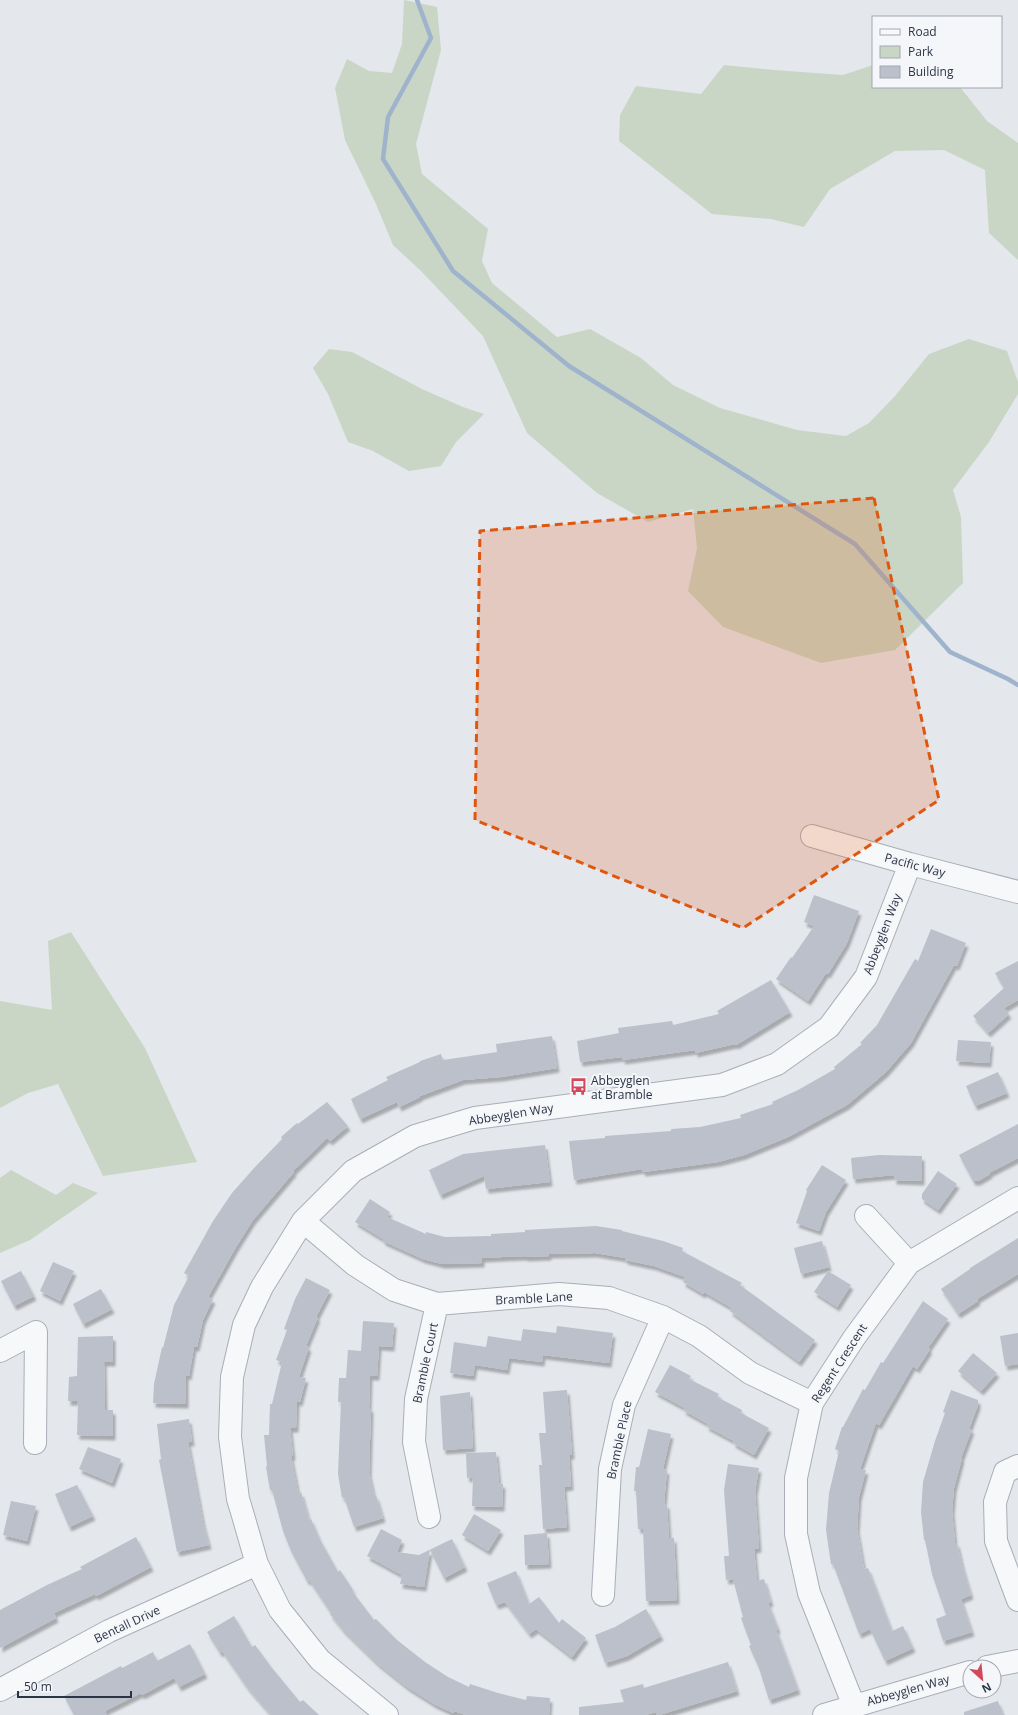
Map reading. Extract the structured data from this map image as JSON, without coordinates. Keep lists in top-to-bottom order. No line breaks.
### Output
{"streets":{"street":["Pacific Way","Abbeyglen Way","Bramble Lane","Bramble Court","Regent Crescent","Bramble Place","Bentall Drive"]},"crossings":[["Pacific Way","Abbeyglen Way"],["Abbeyglen Way","Bramble Lane"],["Abbeyglen Way","Regent Crescent"],["Abbeyglen Way","Bentall Drive"],["Bramble Lane","Bramble Court"],["Bramble Lane","Regent Crescent"],["Bramble Lane","Bramble Place"]],"places":{"bus stop":["Abbeyglen at Bramble"]},"legend":["Road","Park","Building"],"scale_bar":"50 m","north":"bottom right"}
